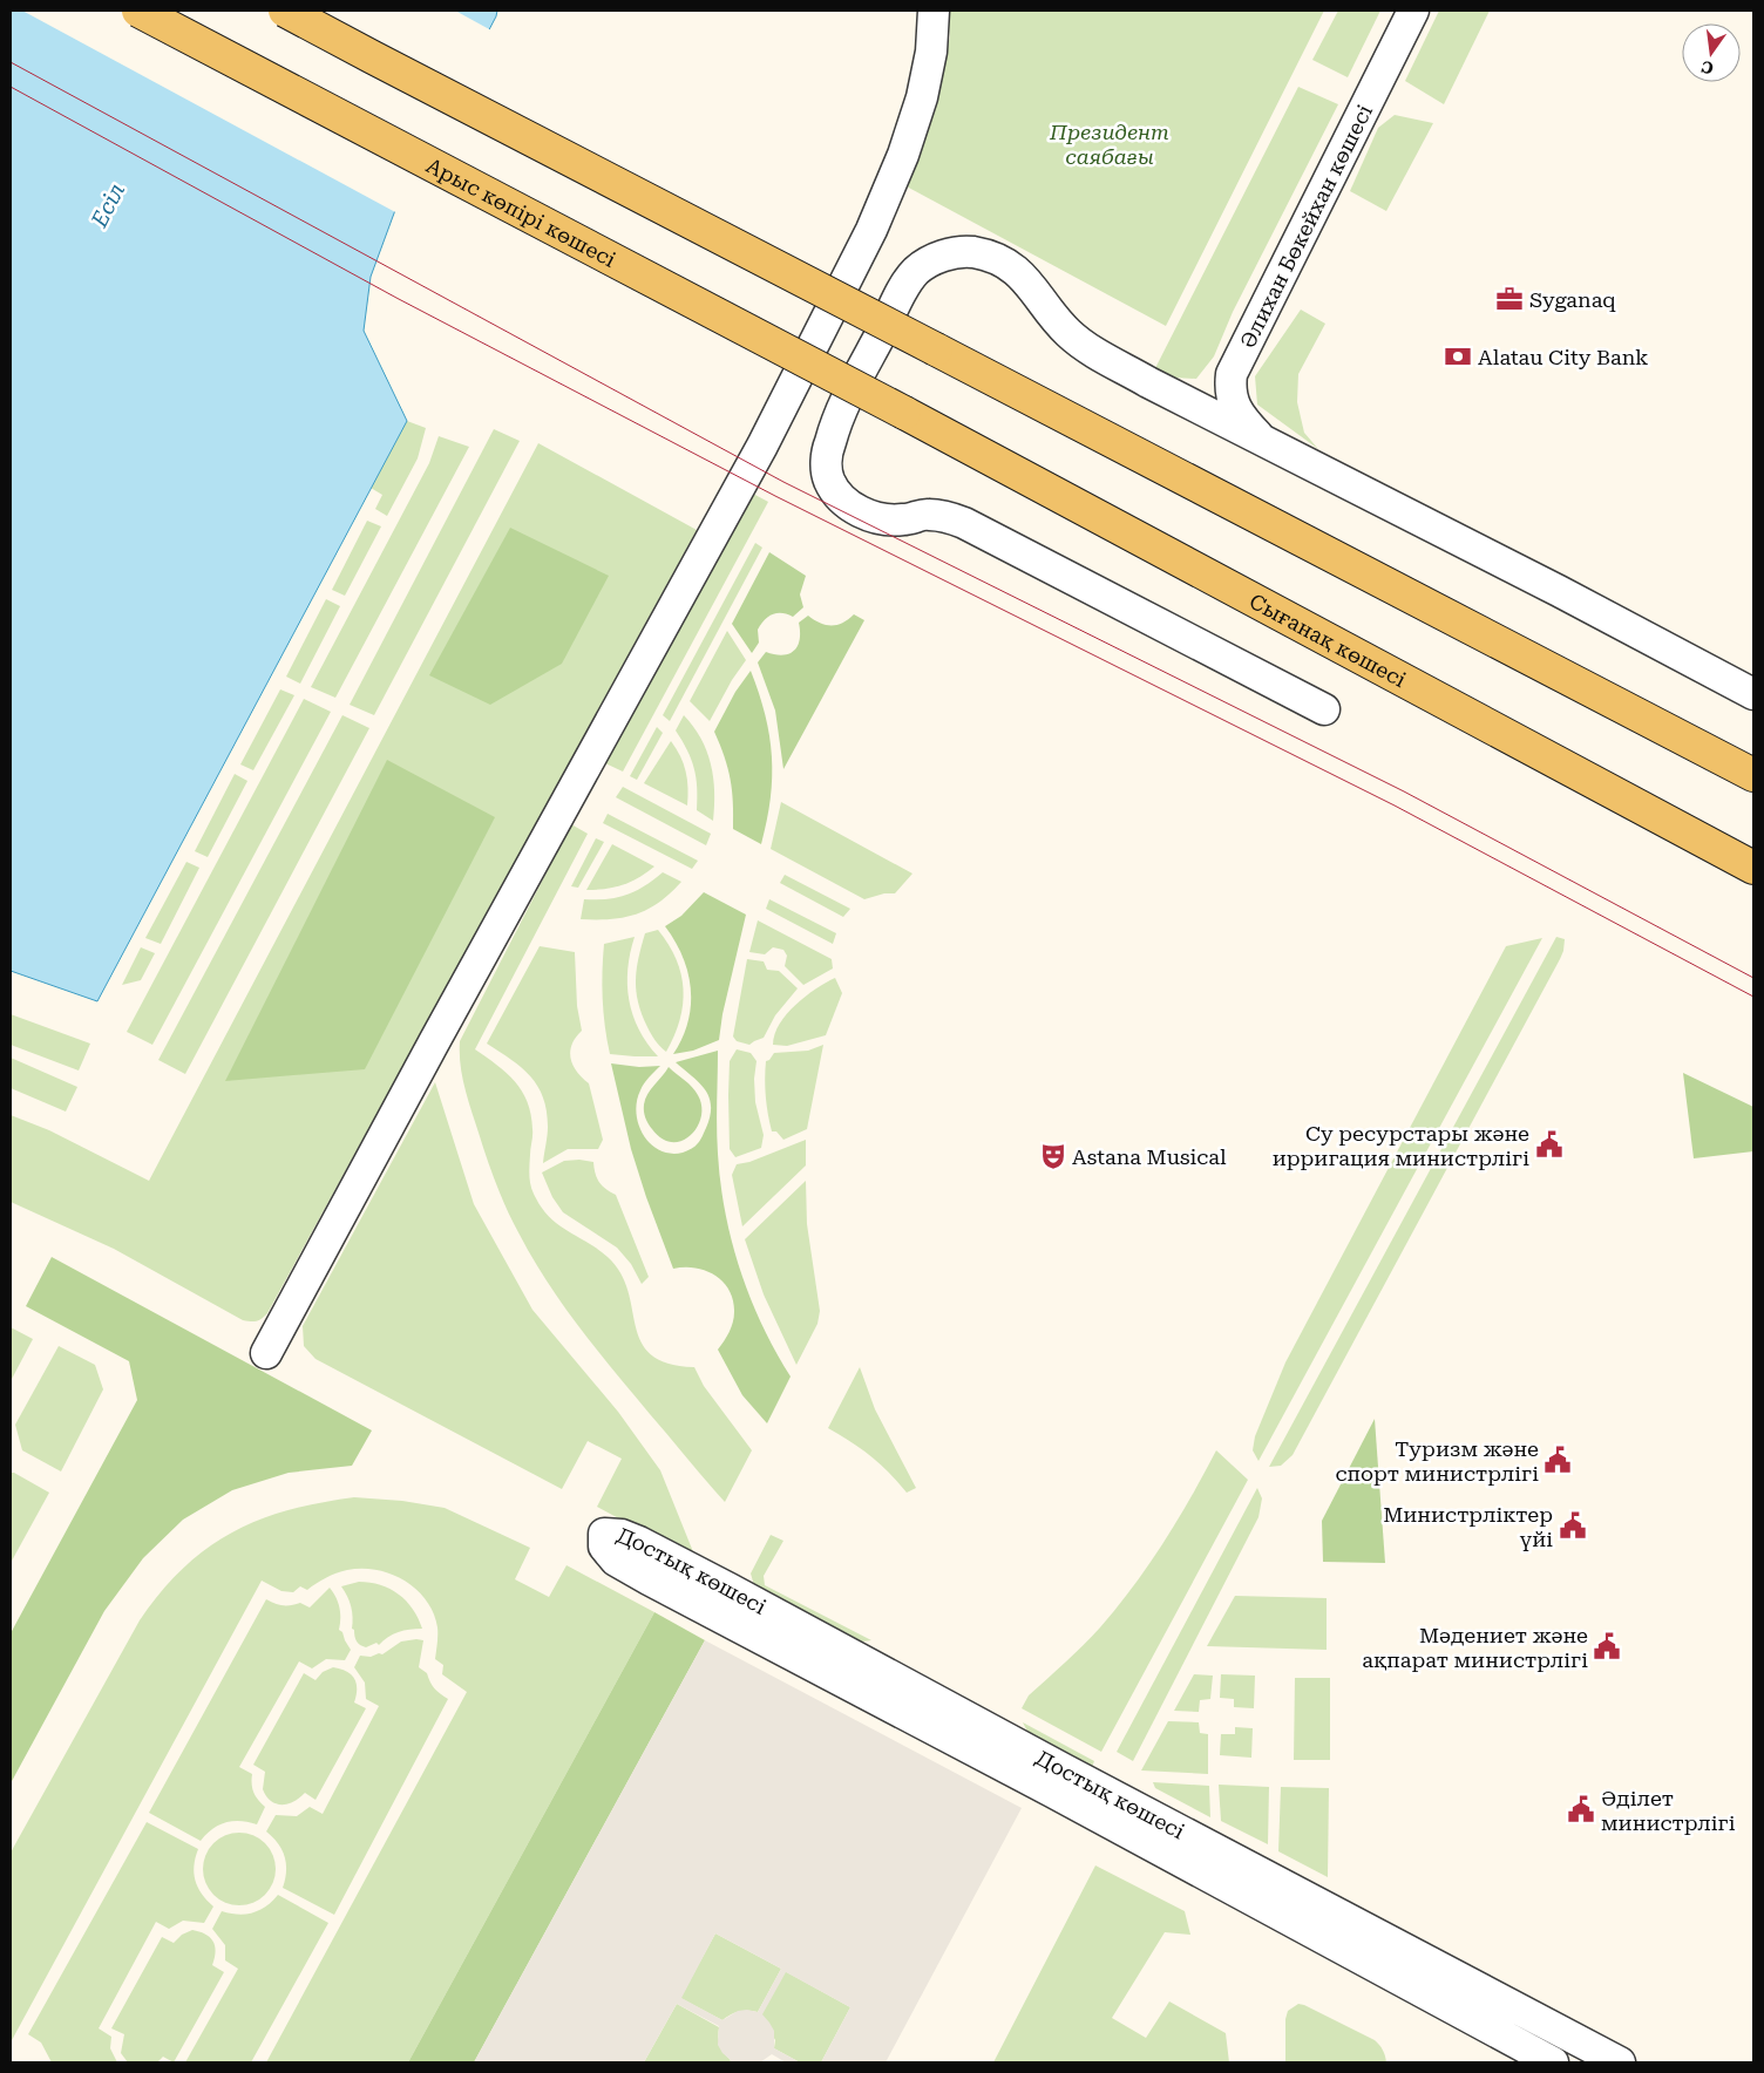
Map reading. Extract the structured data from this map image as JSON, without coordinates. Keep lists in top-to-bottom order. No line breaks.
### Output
{"streets":{"main road":["Арыс көпірі көшесі","Сығанақ көшесі"],"street":["Әлихан Бөкейхан көшесі","Достық көшесі"]},"crossings":[["Арыс көпірі көшесі","Сығанақ көшесі"]],"water":["Есіл"],"parks":["Президент саябағы"],"places":{"office":["Syganaq"],"bank":["Alatau City Bank"],"public building":["Су ресурстары және ирригация министрлігі","Туризм және спорт министрлігі","Министрліктер үйі","Мәдениет және ақпарат министрлігі","Әділет министрлігі"],"theatre":["Astana Musical"]},"north":"bottom"}
